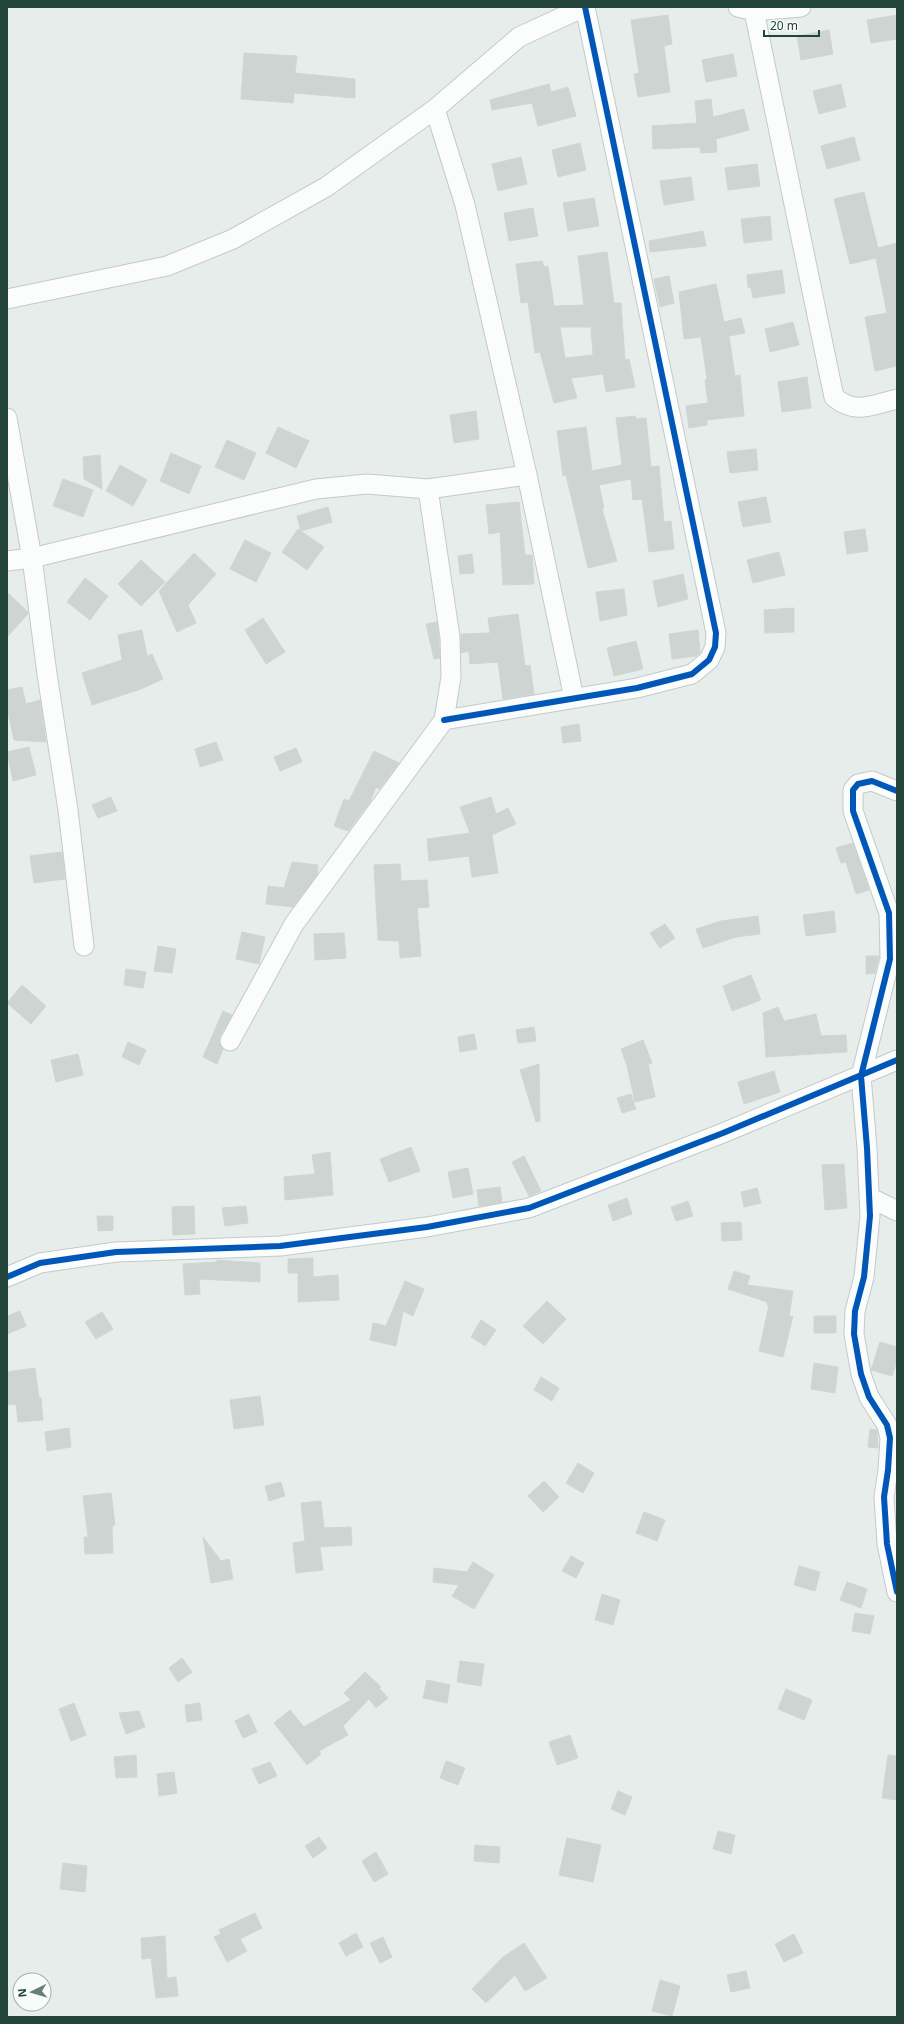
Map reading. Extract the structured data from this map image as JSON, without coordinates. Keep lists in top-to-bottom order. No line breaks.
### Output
{"scale_bar":"20 m","north":"left"}
